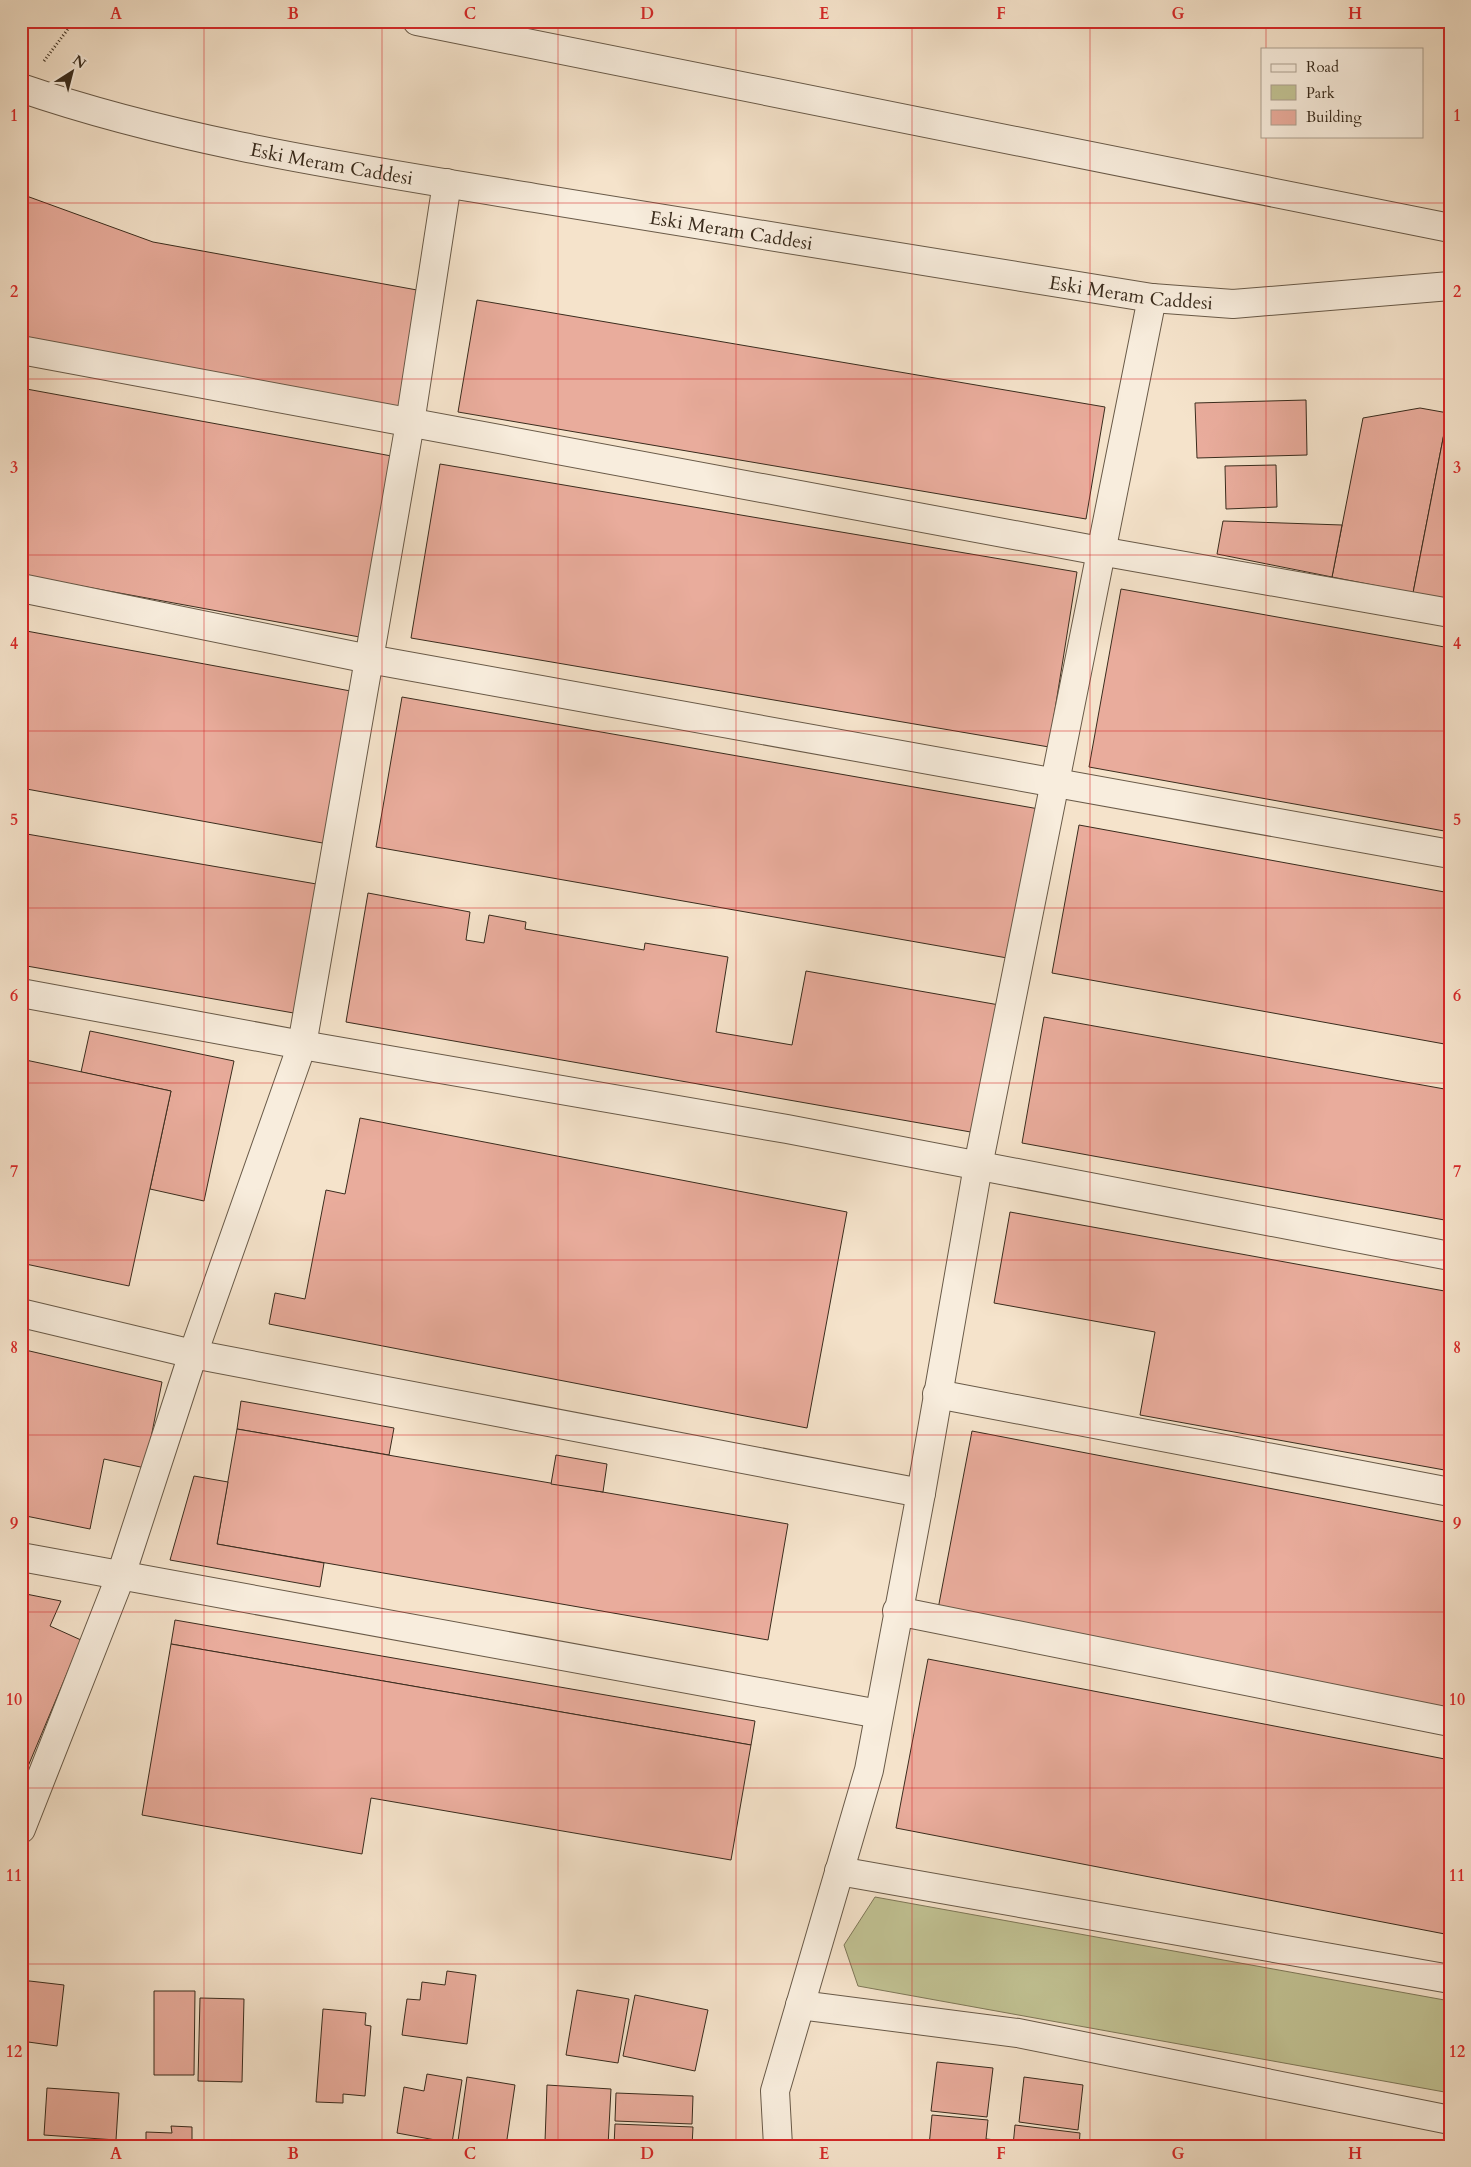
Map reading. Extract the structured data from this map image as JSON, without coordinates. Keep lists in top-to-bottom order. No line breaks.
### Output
{"streets":{"street":["Eski Meram Caddesi"]},"legend":["Road","Park","Building"],"north":"top right","grid":{"columns":["A","B","C","D","E","F","G","H"],"rows":["1","2","3","4","5","6","7","8","9","10","11","12"]}}
